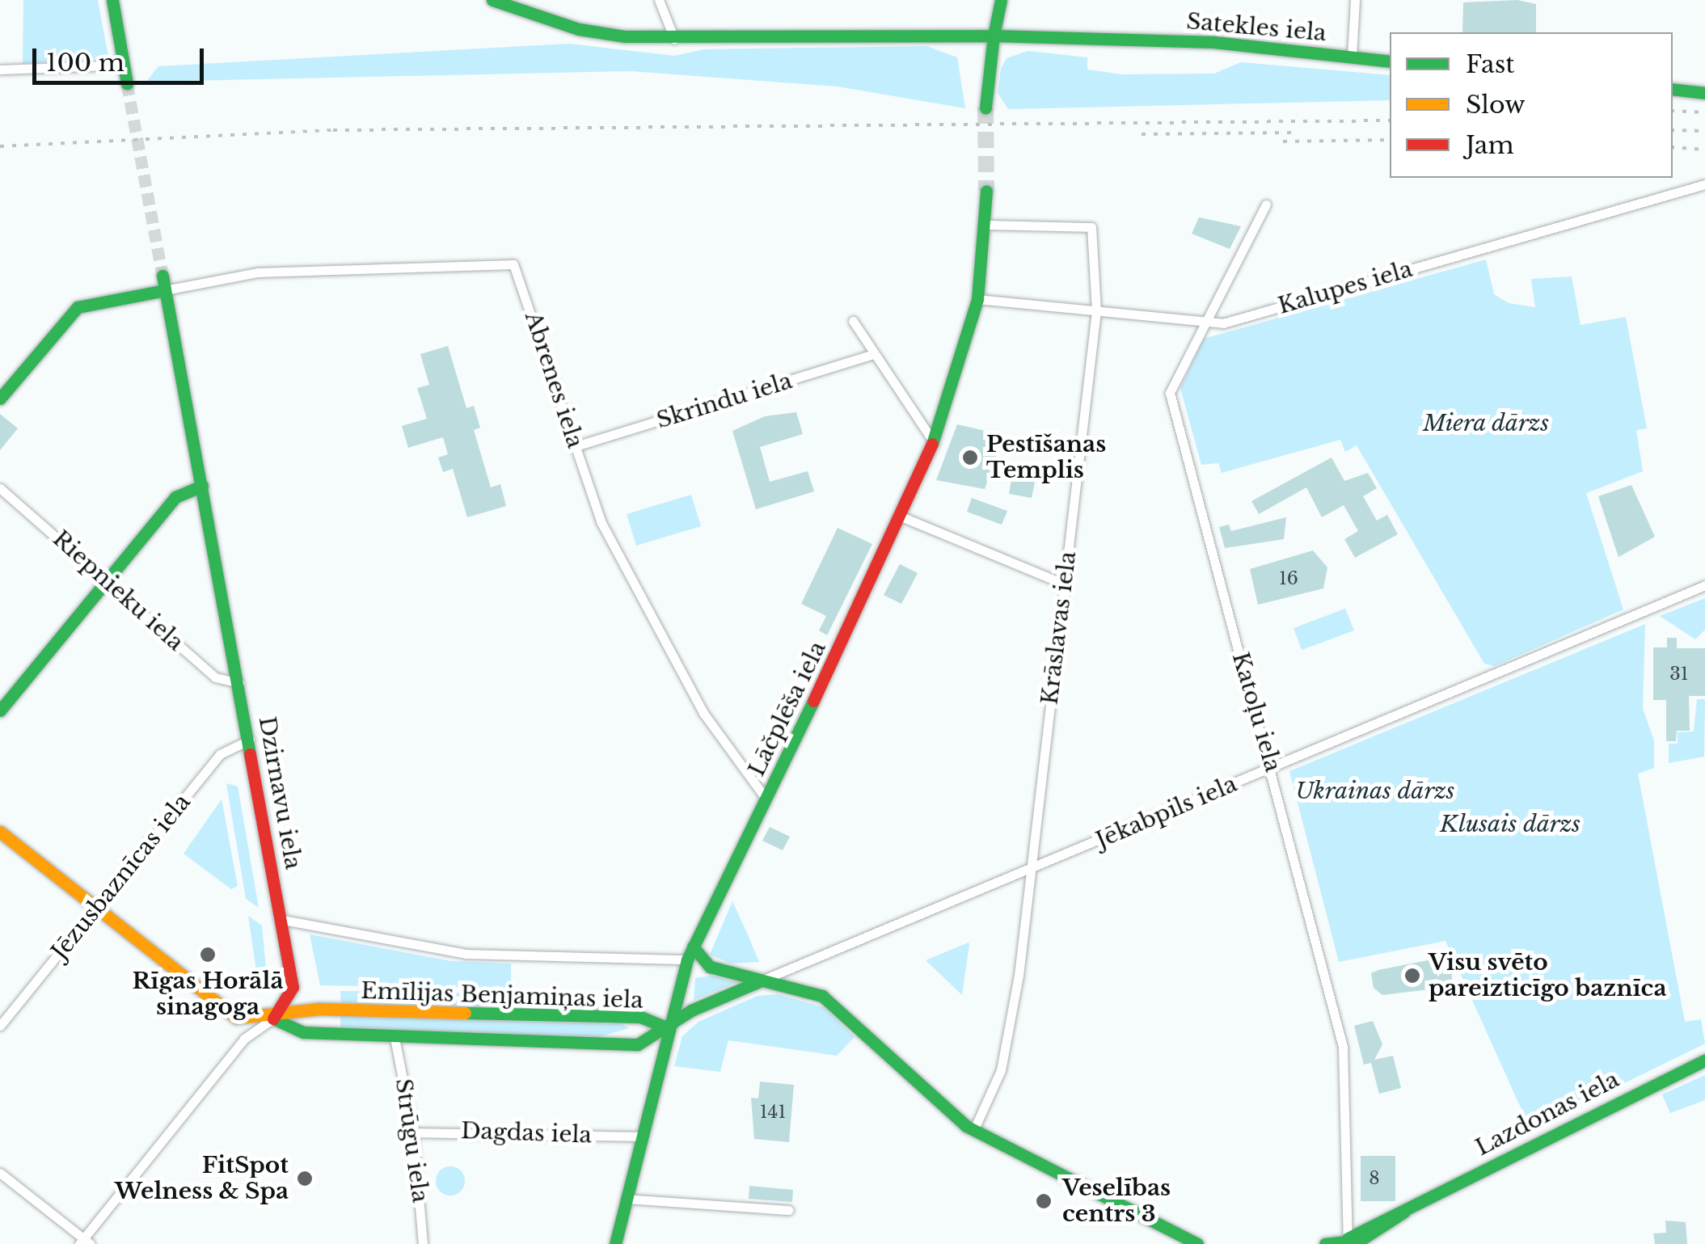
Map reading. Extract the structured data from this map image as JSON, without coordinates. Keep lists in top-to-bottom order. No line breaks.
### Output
{"streets":{"main road":["Satekles iela","Lāčplēša iela","Dzirnavu iela","Emīlijas Benjamiņas iela","Lazdonas iela"],"street":["Kalupes iela","Abrenes iela","Skrindu iela","Riepnieku iela","Krāslavas iela","Katoļu iela","Jēkabpils iela","Jēzusbaznīcas iela","Dagdas iela","Strūgu iela"]},"crossings":[["Kalupes iela","Krāslavas iela"],["Kalupes iela","Lāčplēša iela"],["Kalupes iela","Katoļu iela"],["Abrenes iela","Skrindu iela"],["Abrenes iela","Lāčplēša iela"],["Abrenes iela","Dzirnavu iela"],["Riepnieku iela","Dzirnavu iela"],["Krāslavas iela","Lāčplēša iela"],["Krāslavas iela","Jēkabpils iela"],["Lāčplēša iela","Emīlijas Benjamiņas iela"],["Lāčplēša iela","Dagdas iela"],["Katoļu iela","Jēkabpils iela"],["Katoļu iela","Lazdonas iela"],["Dzirnavu iela","Jēzusbaznīcas iela"],["Dzirnavu iela","Emīlijas Benjamiņas iela"],["Jēzusbaznīcas iela","Emīlijas Benjamiņas iela"],["Emīlijas Benjamiņas iela","Strūgu iela"],["Dagdas iela","Strūgu iela"]],"parks":["Miera dārzs","Ukrainas dārzs","Klusais dārzs"],"places":["Pestīšanas Templis","Rīgas Horālā sinagoga","Visu svēto pareizticīgo baznīca","FitSpot Welness & Spa","Veselības centrs 3"],"house_numbers":["16","31","141","8"],"legend":["Fast","Slow","Jam"],"scale_bar":"100 m"}
